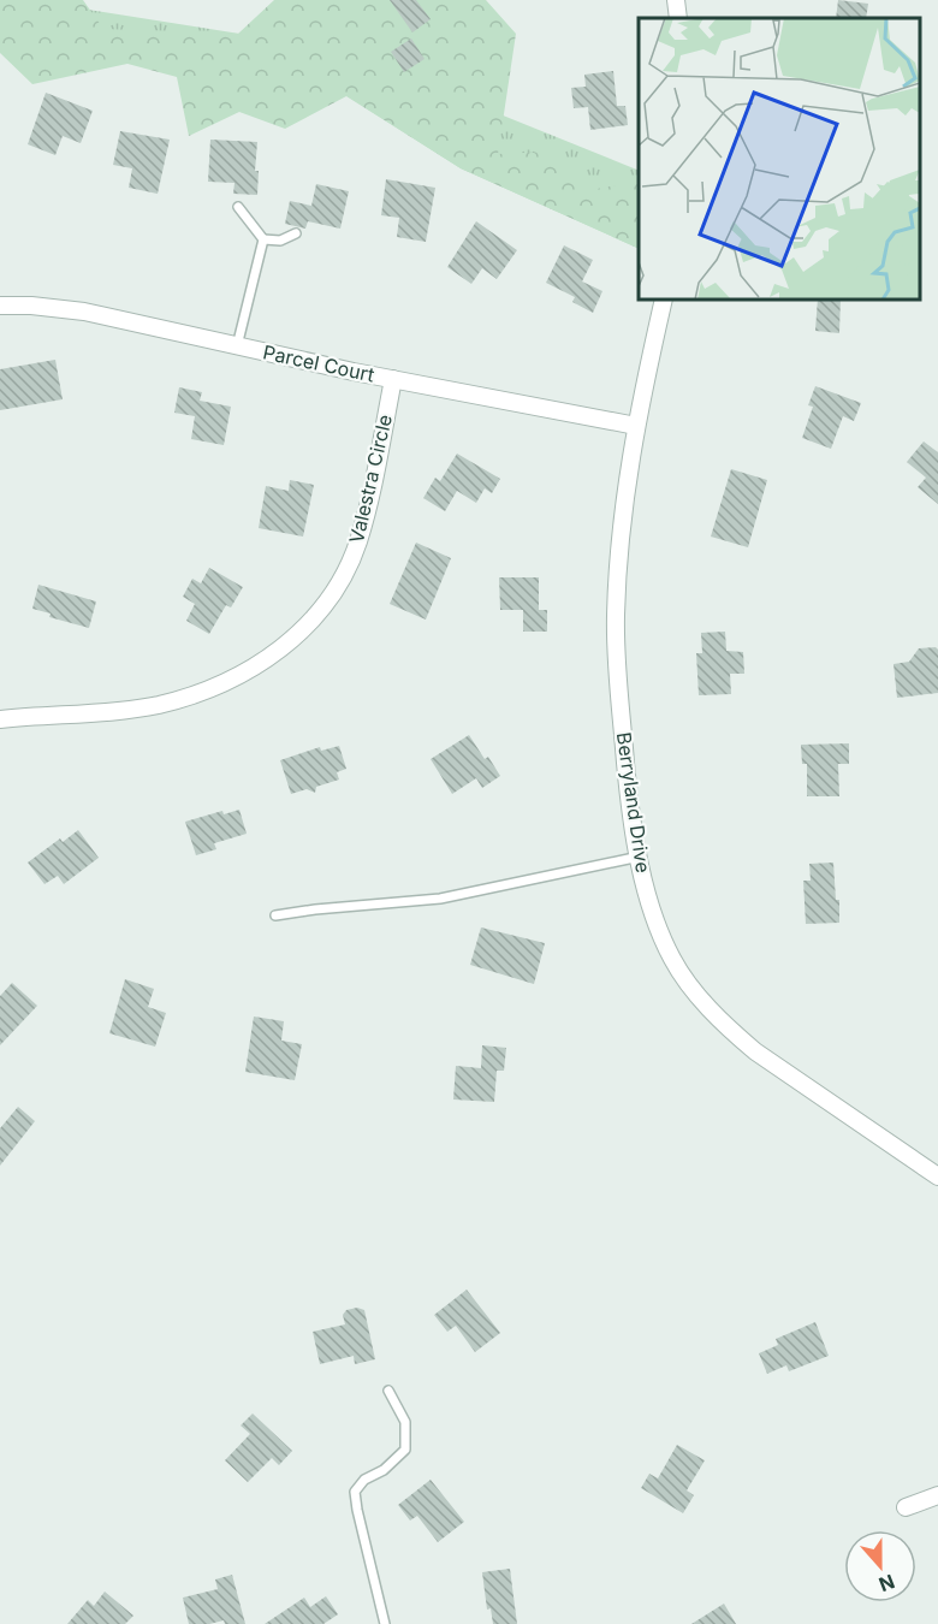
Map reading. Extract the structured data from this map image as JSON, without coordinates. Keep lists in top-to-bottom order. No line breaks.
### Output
{"streets":{"street":["Parcel Court","Valestra Circle","Berryland Drive"]},"crossings":[["Parcel Court","Valestra Circle"],["Parcel Court","Berryland Drive"]],"north":"bottom"}
